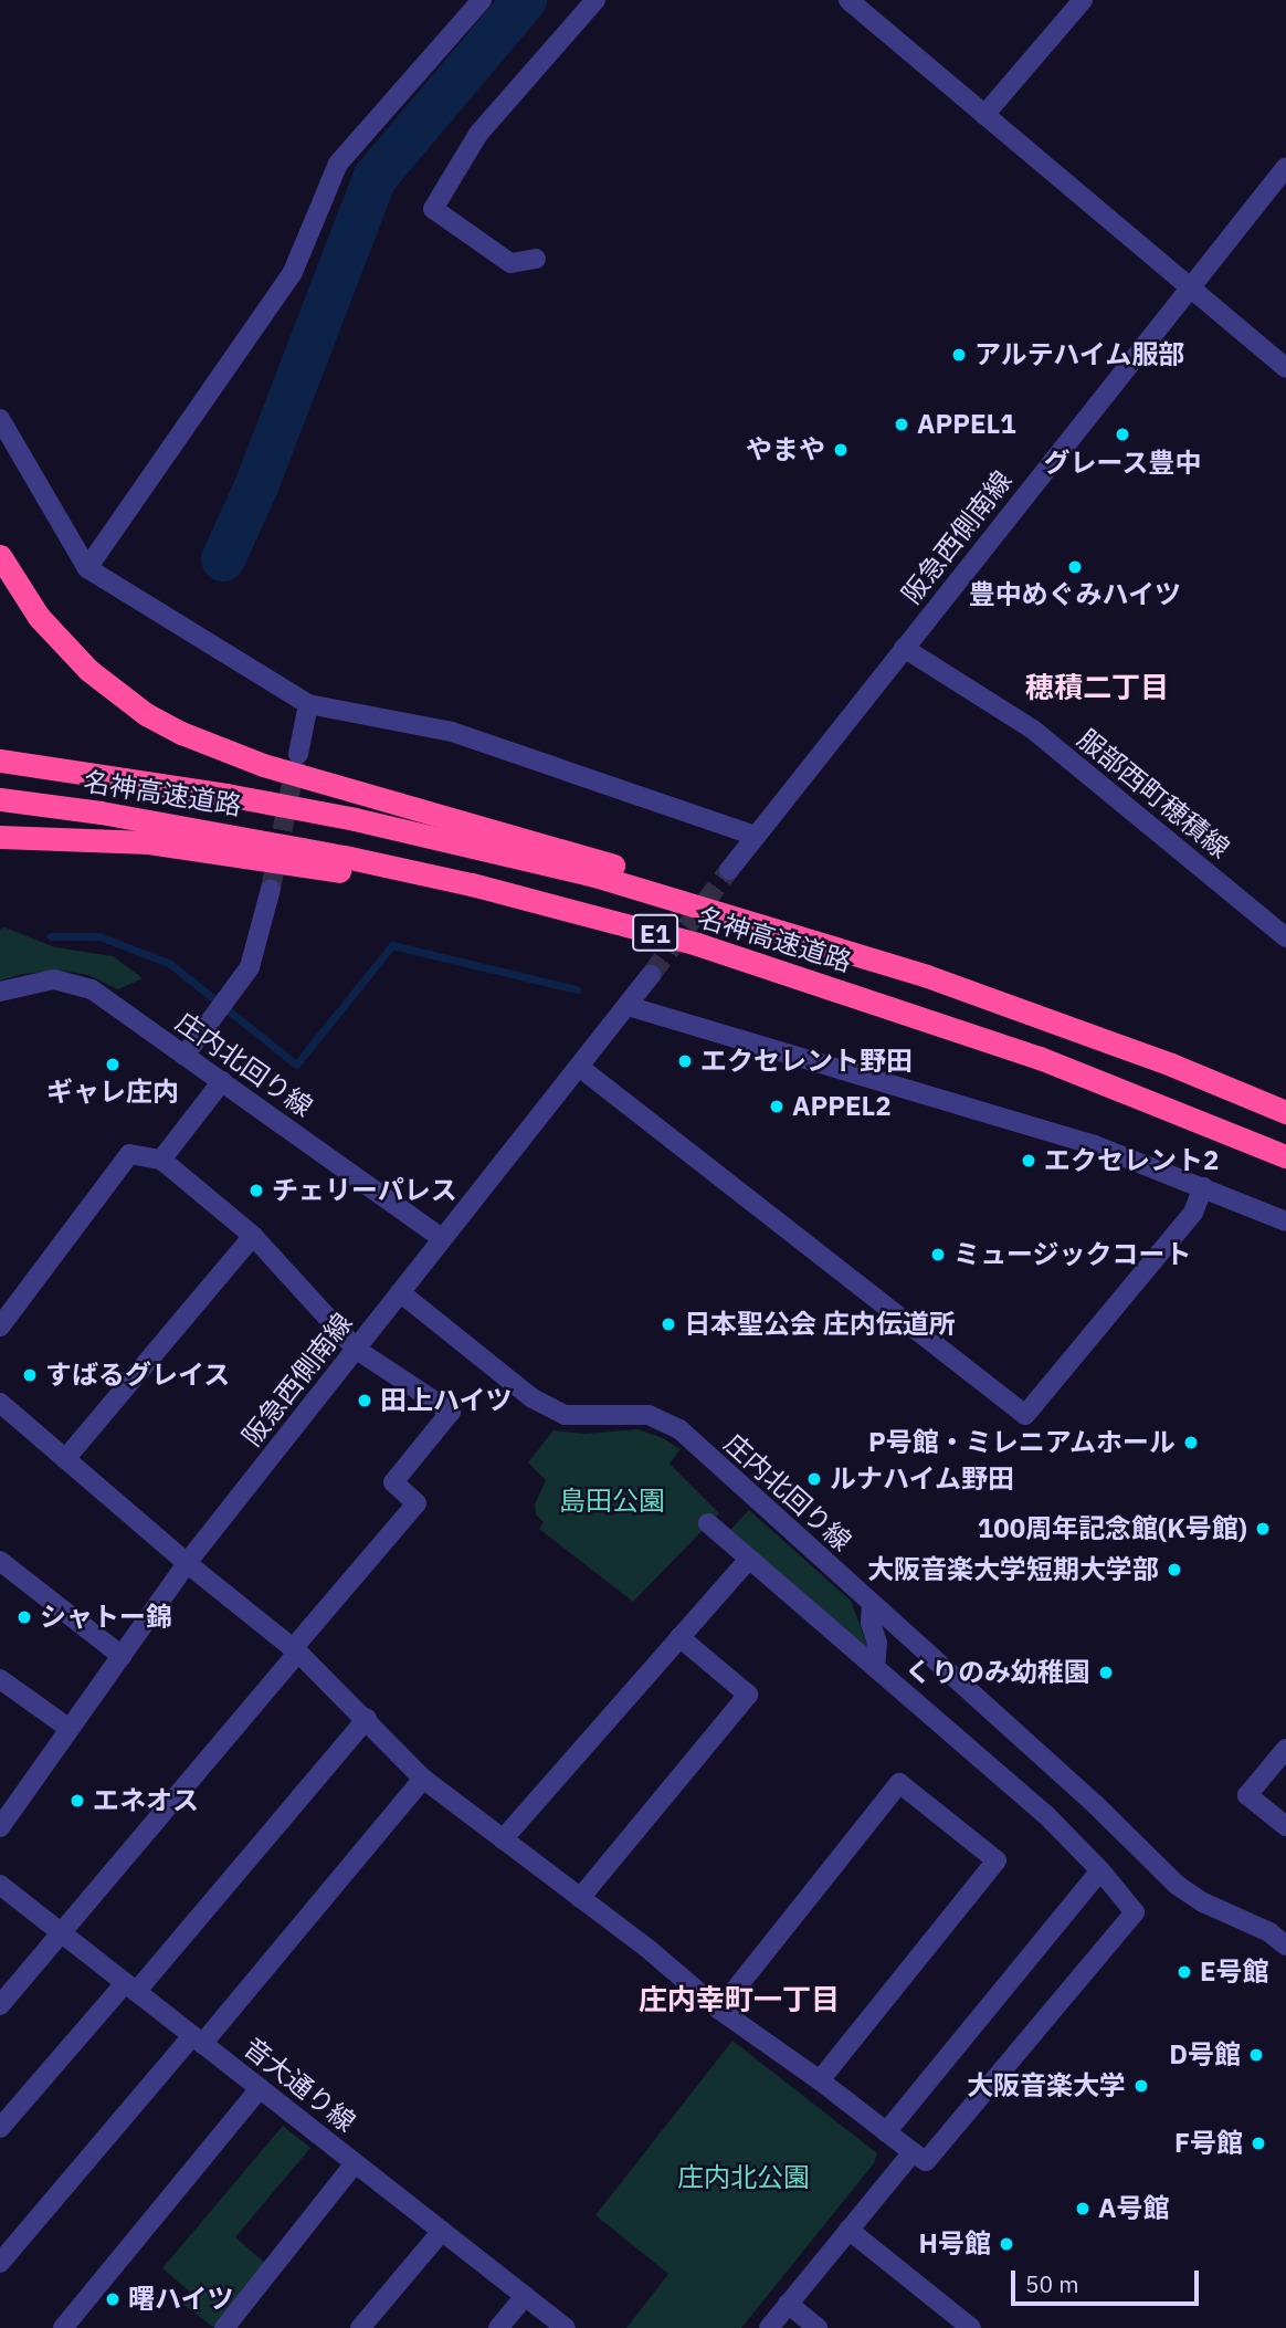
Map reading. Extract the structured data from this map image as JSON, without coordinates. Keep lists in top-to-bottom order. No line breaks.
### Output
{"streets":{"highway":["名神高速道路","E1"],"street":["阪急西側南線","服部西町穂積線","庄内北回り線","音大通り線"]},"crossings":[["阪急西側南線","服部西町穂積線"],["阪急西側南線","庄内北回り線"]],"districts":["穂積二丁目","庄内幸町一丁目"],"parks":["島田公園","庄内北公園"],"places":["アルテハイム服部","APPEL1","グレース豊中","やまや","豊中めぐみハイツ","エクセレント野田","ギャレ庄内","APPEL2","エクセレント2","チェリーパレス","ミュージックコート","日本聖公会 庄内伝道所","すばるグレイス","田上ハイツ","P号館・ミレニアムホール","ルナハイム野田","100周年記念館(K号館)","大阪音楽大学短期大学部","シャトー錦","くりのみ幼稚園","エネオス","E号館","D号館","大阪音楽大学","F号館","A号館","H号館","曙ハイツ"],"scale_bar":"50 m"}
